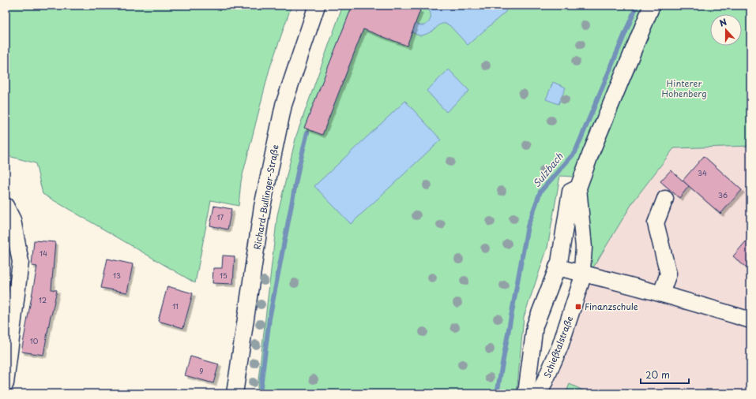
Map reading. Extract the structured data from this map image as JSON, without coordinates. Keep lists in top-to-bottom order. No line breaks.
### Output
{"streets":{"street":["Richard-Bullinger-Straße","Schießtalstraße"]},"water":["Sulzbach"],"parks":["Hinterer Hohenberg"],"places":{"transit":["Finanzschule"]},"house_numbers":["34","36","17","14","13","15","12","11","10","9"],"scale_bar":"20 m","north":"top"}
